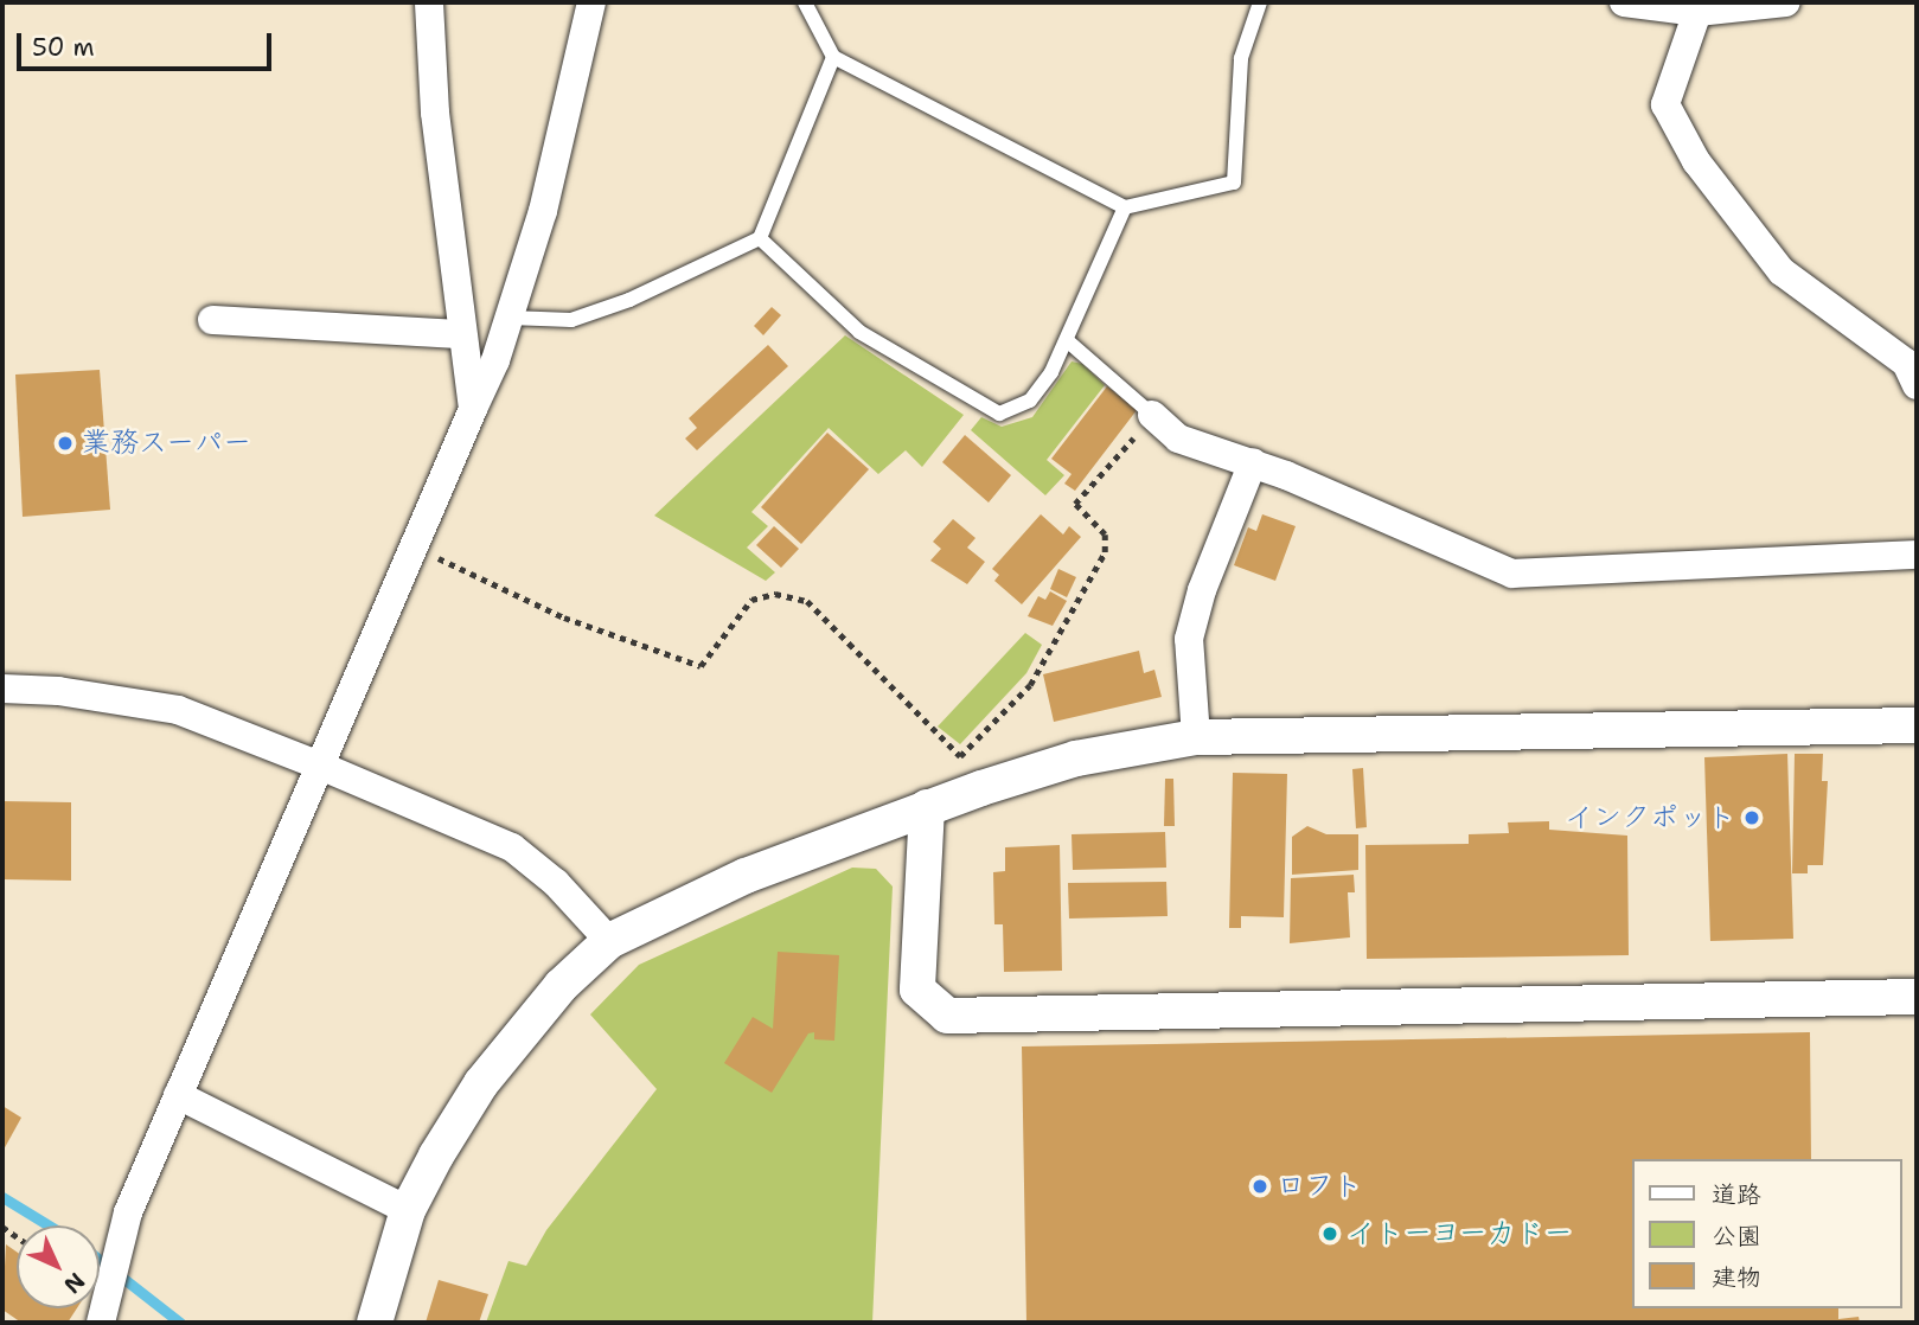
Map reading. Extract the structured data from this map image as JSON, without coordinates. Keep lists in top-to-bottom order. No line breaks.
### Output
{"places":["業務スーパー","インクポット","ロフト","イトーヨーカドー"],"legend":["道路","公園","建物"],"scale_bar":"50 m","north":"bottom right"}
